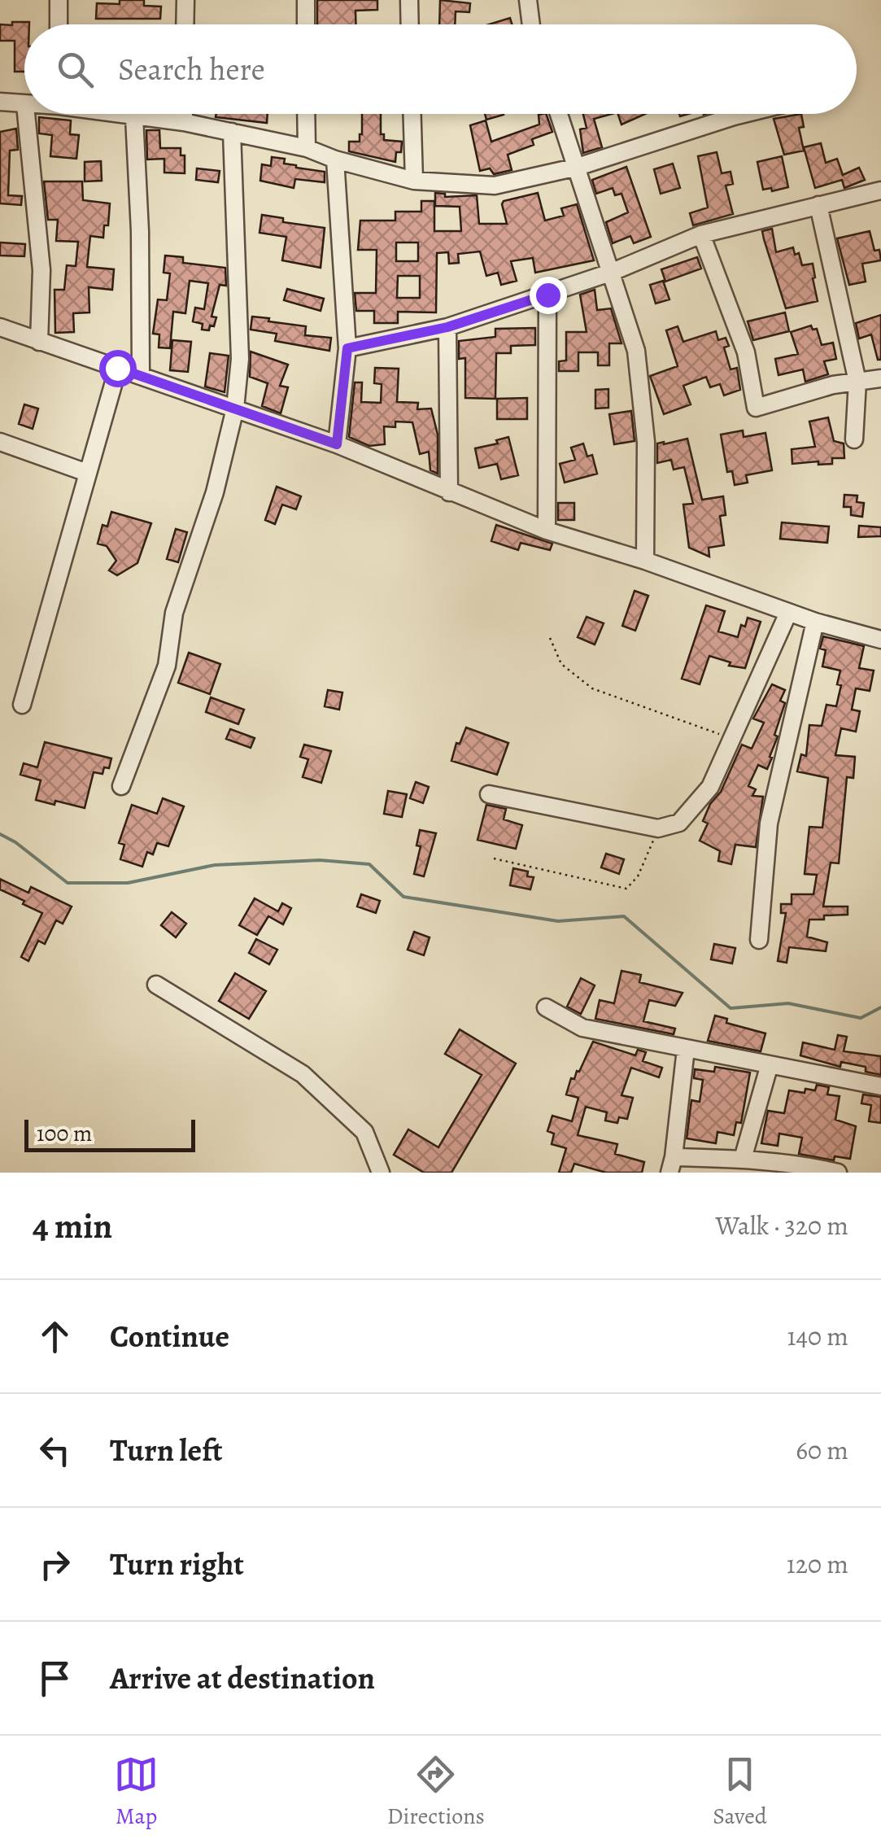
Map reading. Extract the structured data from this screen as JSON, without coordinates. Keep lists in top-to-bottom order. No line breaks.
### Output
{"scale_bar":"100 m","page":{"search":"Search here","scale":"100 m","heading":["4 min","Walk · 320 m"],"list":[["Continue","140 m"],["Turn left","60 m"],["Turn right","120 m"],"Arrive at destination"],"nav":["Map","Directions","Saved"]}}
